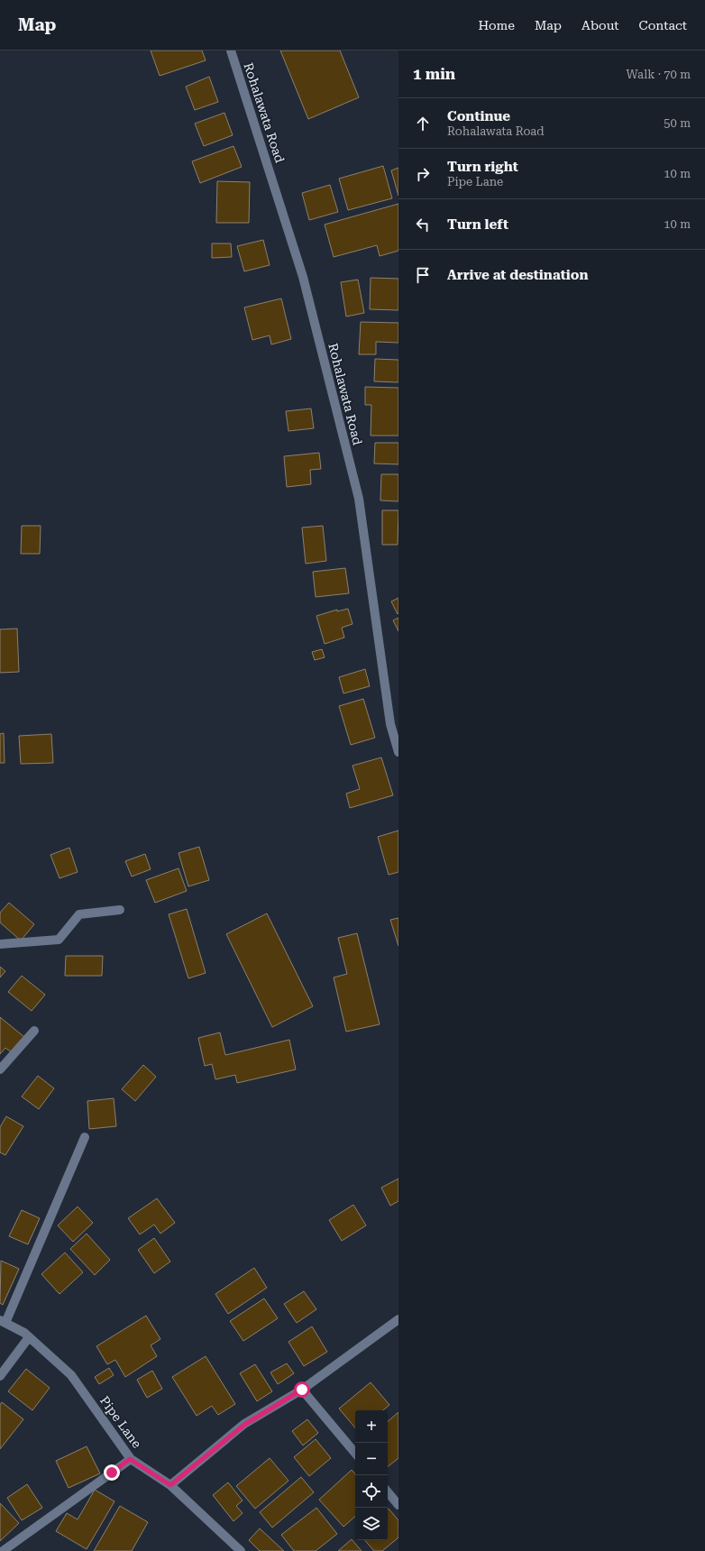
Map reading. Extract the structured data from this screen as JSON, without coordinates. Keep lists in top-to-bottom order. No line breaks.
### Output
{"streets":{"street":["Rohalawata Road","Pipe Lane"]},"page":{"header":"Map","nav":["Home","Map","About","Contact"],"heading":["1 min","Walk · 70 m"],"list":[["Continue","Rohalawata Road","50 m"],["Turn right","Pipe Lane","10 m"],["Turn left","10 m"],"Arrive at destination"],"map_buttons":["+","−"]}}
